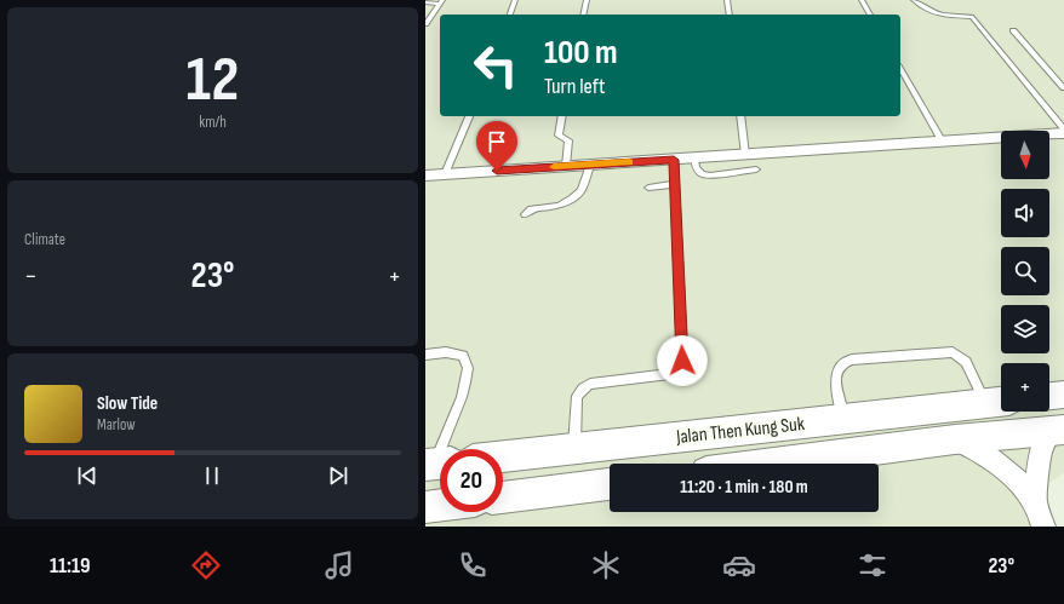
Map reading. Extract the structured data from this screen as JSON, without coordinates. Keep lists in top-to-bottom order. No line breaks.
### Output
{"streets":{"street":["Jalan Then Kung Suk"]},"north":"bottom","page":{"tile":[["12","km/h"],"Climate"],"turn":["100 m","Turn left"],"map_buttons":"+","heat":["−","23°","+"],"song":["Slow Tide","Marlow"],"limit":"20","trip":"11:20 · 1 min · 180 m","tabs":["11:19","23°"]}}
